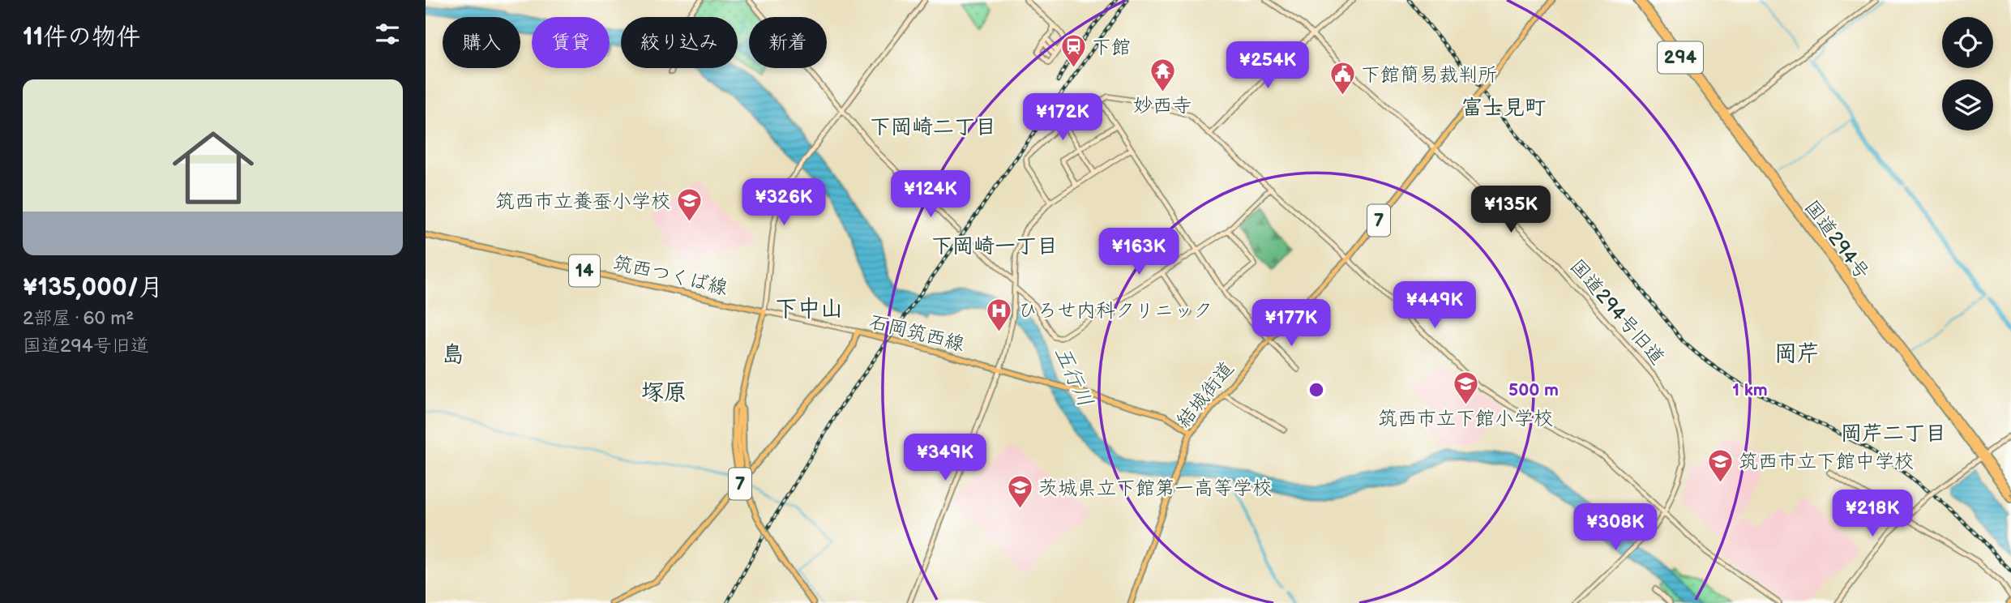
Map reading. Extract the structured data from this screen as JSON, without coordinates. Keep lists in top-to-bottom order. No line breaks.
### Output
{"streets":{"highway":["294","国道294号"],"main road":["7","14","筑西つくば線","石岡筑西線","結城街道"],"street":["国道294号旧道"]},"crossings":[["国道294号旧道","結城街道"],["石岡筑西線","結城街道"]],"districts":["富士見町","下岡崎二丁目","下岡崎一丁目","下中山","岡芹","島","塚原","岡芹二丁目"],"water":["五行川"],"places":{"station":["下館"],"temple":["妙西寺"],"public building":["下館簡易裁判所"],"school or university":["筑西市立養蚕小学校","筑西市立下館小学校","筑西市立下館中学校","茨城県立下館第一高等学校"],"hospital":["ひろせ内科クリニック"]},"page":{"heading":"11件の物件","chip":["購入","賃貸","絞り込み","新着"],"price":["¥254K","¥172K","¥124K","¥326K","¥135K","¥163K","¥449K","¥177K","¥349K","¥218K","¥308K"],"list":[{"name":"¥135,000/月","note":"2部屋 · 60 m² · 国道294号旧道"}]},"rings":["500 m","1 km"]}
